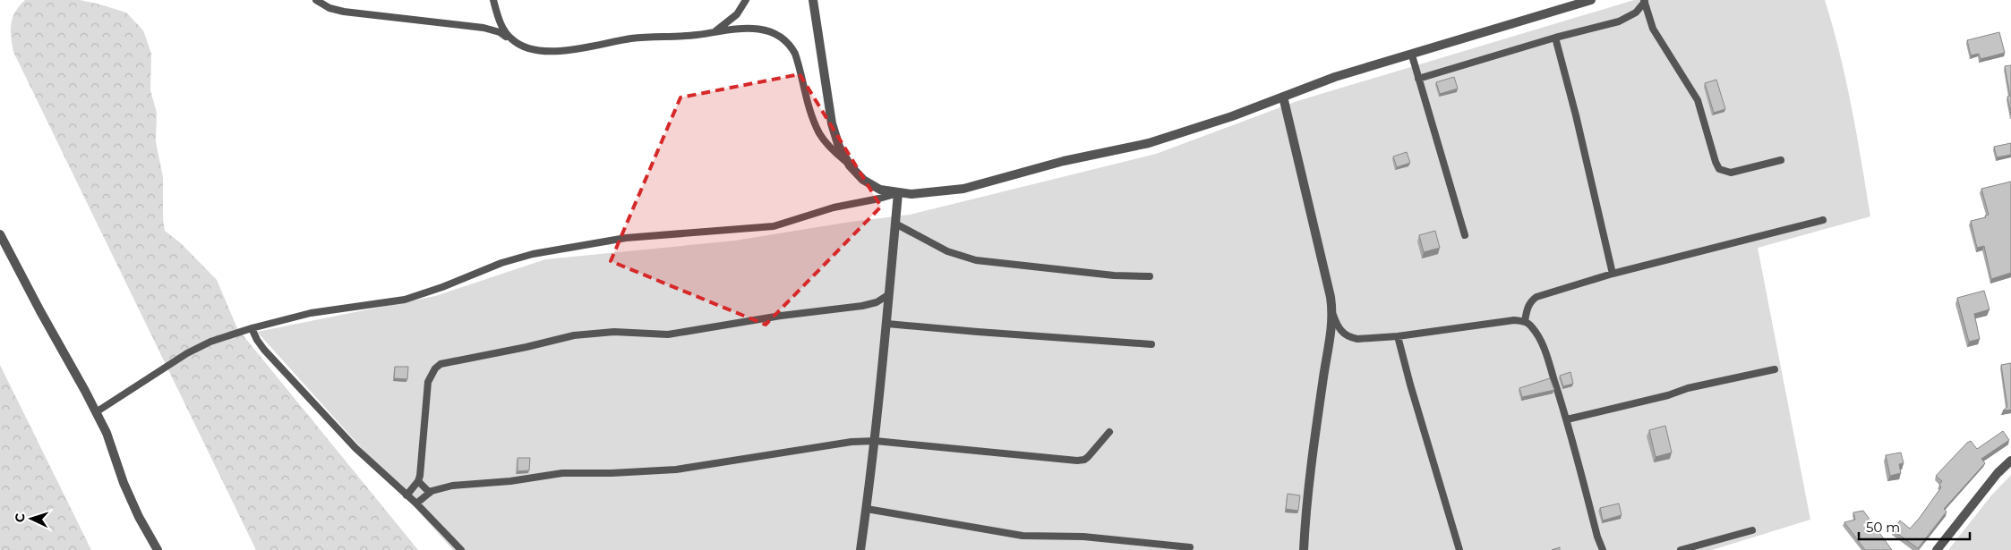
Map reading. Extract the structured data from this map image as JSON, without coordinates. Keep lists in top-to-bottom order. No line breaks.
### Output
{"scale_bar":"50 m","north":"left"}
